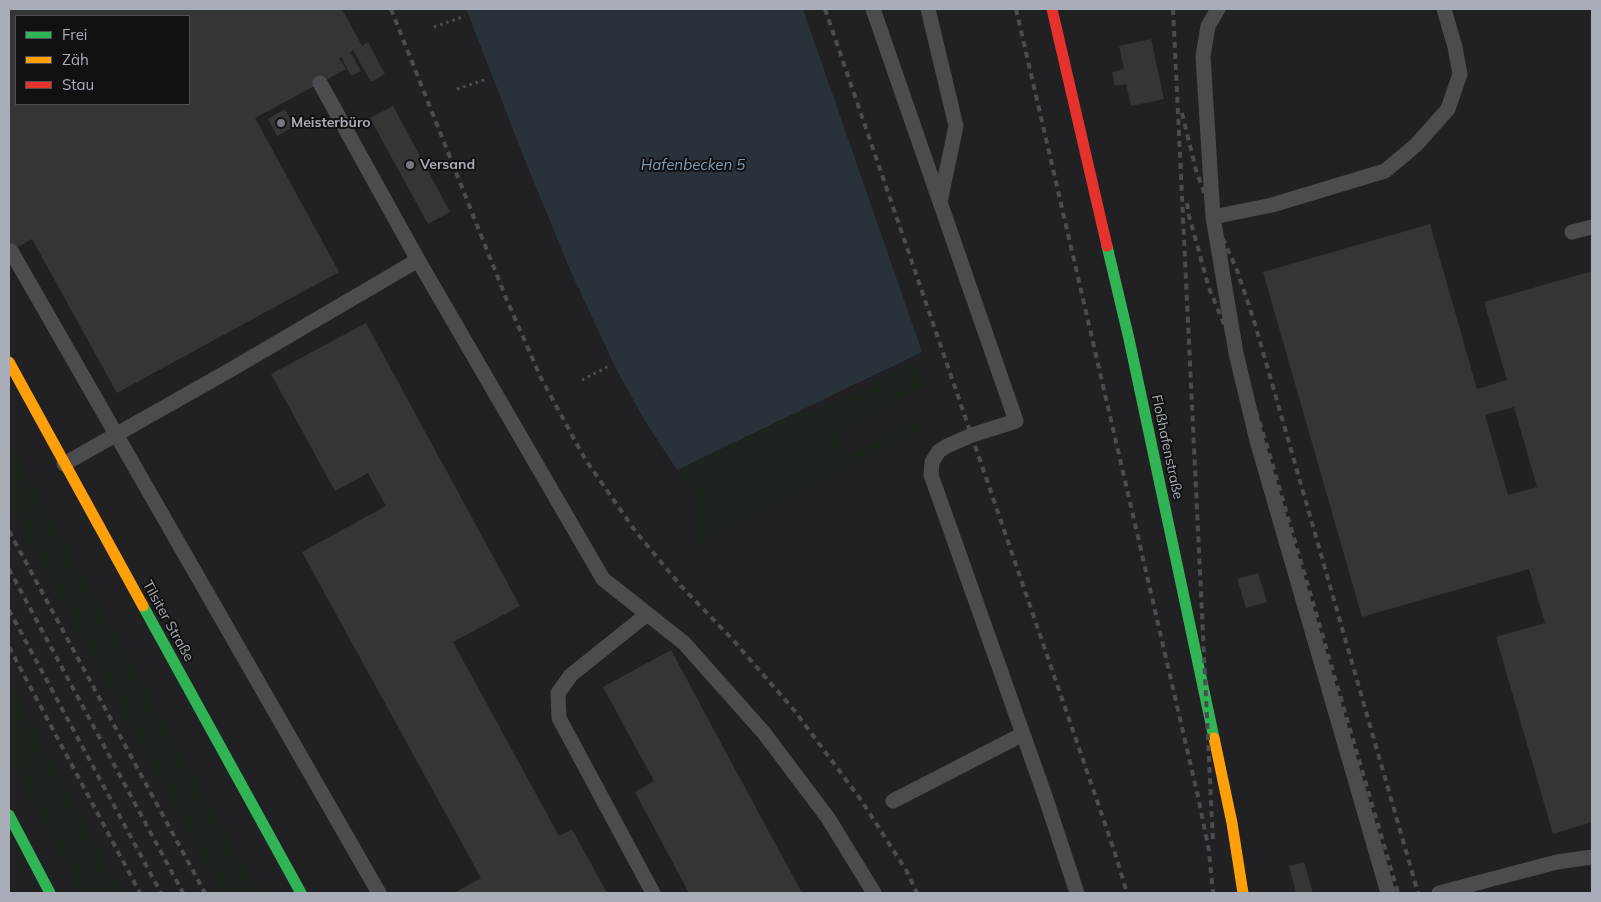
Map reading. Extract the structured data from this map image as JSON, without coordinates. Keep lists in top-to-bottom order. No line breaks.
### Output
{"streets":{"street":["Floßhafenstraße","Tilsiter Straße"]},"water":["Hafenbecken 5"],"places":["Meisterbüro","Versand"],"legend":["Frei","Zäh","Stau"]}
